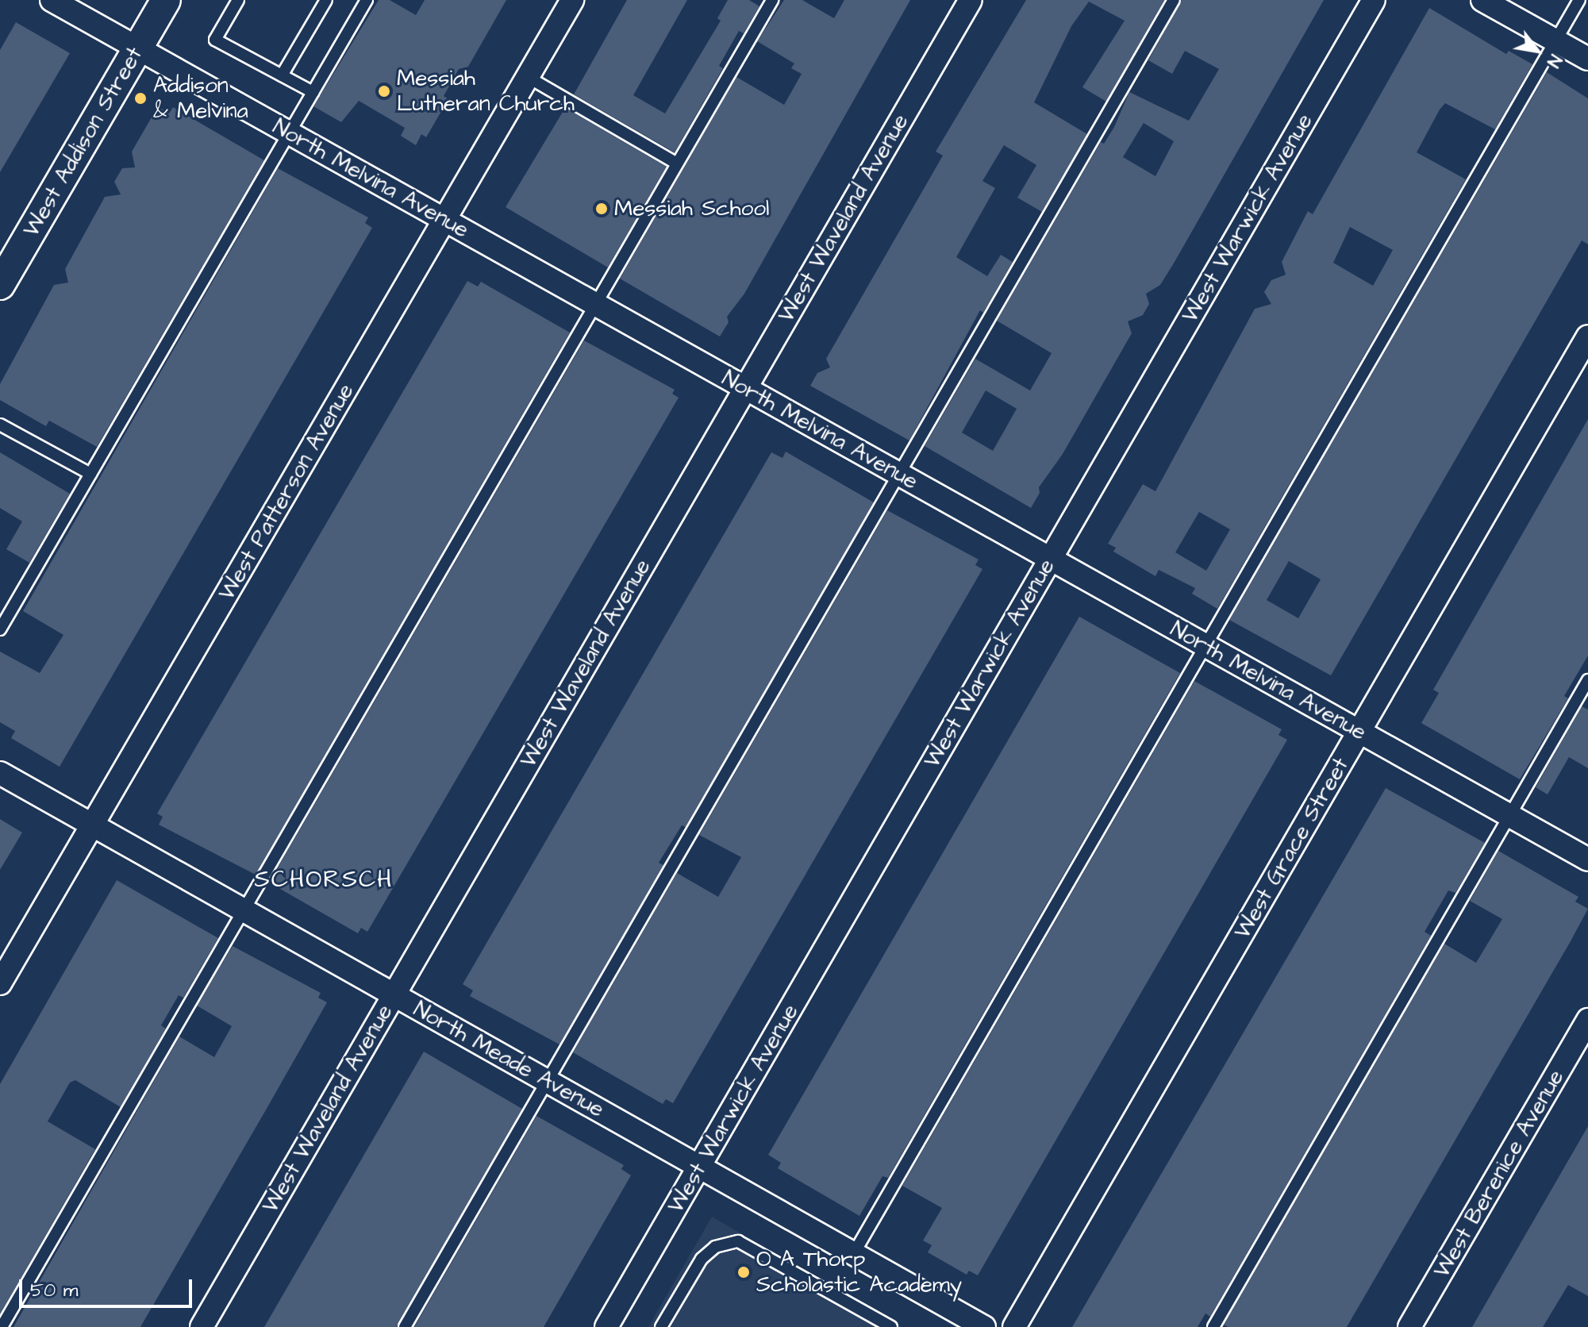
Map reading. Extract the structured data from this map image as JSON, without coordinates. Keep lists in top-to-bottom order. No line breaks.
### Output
{"streets":{"street":["West Addison Street","North Melvina Avenue","West Waveland Avenue","West Warwick Avenue","West Patterson Avenue","West Grace Street","North Meade Avenue","West Berenice Avenue"]},"crossings":[["West Addison Street","North Melvina Avenue"],["North Melvina Avenue","West Waveland Avenue"],["North Melvina Avenue","West Warwick Avenue"],["North Melvina Avenue","West Patterson Avenue"],["North Melvina Avenue","West Grace Street"],["West Waveland Avenue","North Meade Avenue"],["West Warwick Avenue","North Meade Avenue"],["West Patterson Avenue","North Meade Avenue"]],"districts":["SCHORSCH"],"places":["Messiah Lutheran Church","Addison & Melvina","Messiah School","O A Thorp Scholastic Academy"],"scale_bar":"50 m","north":"bottom right"}
